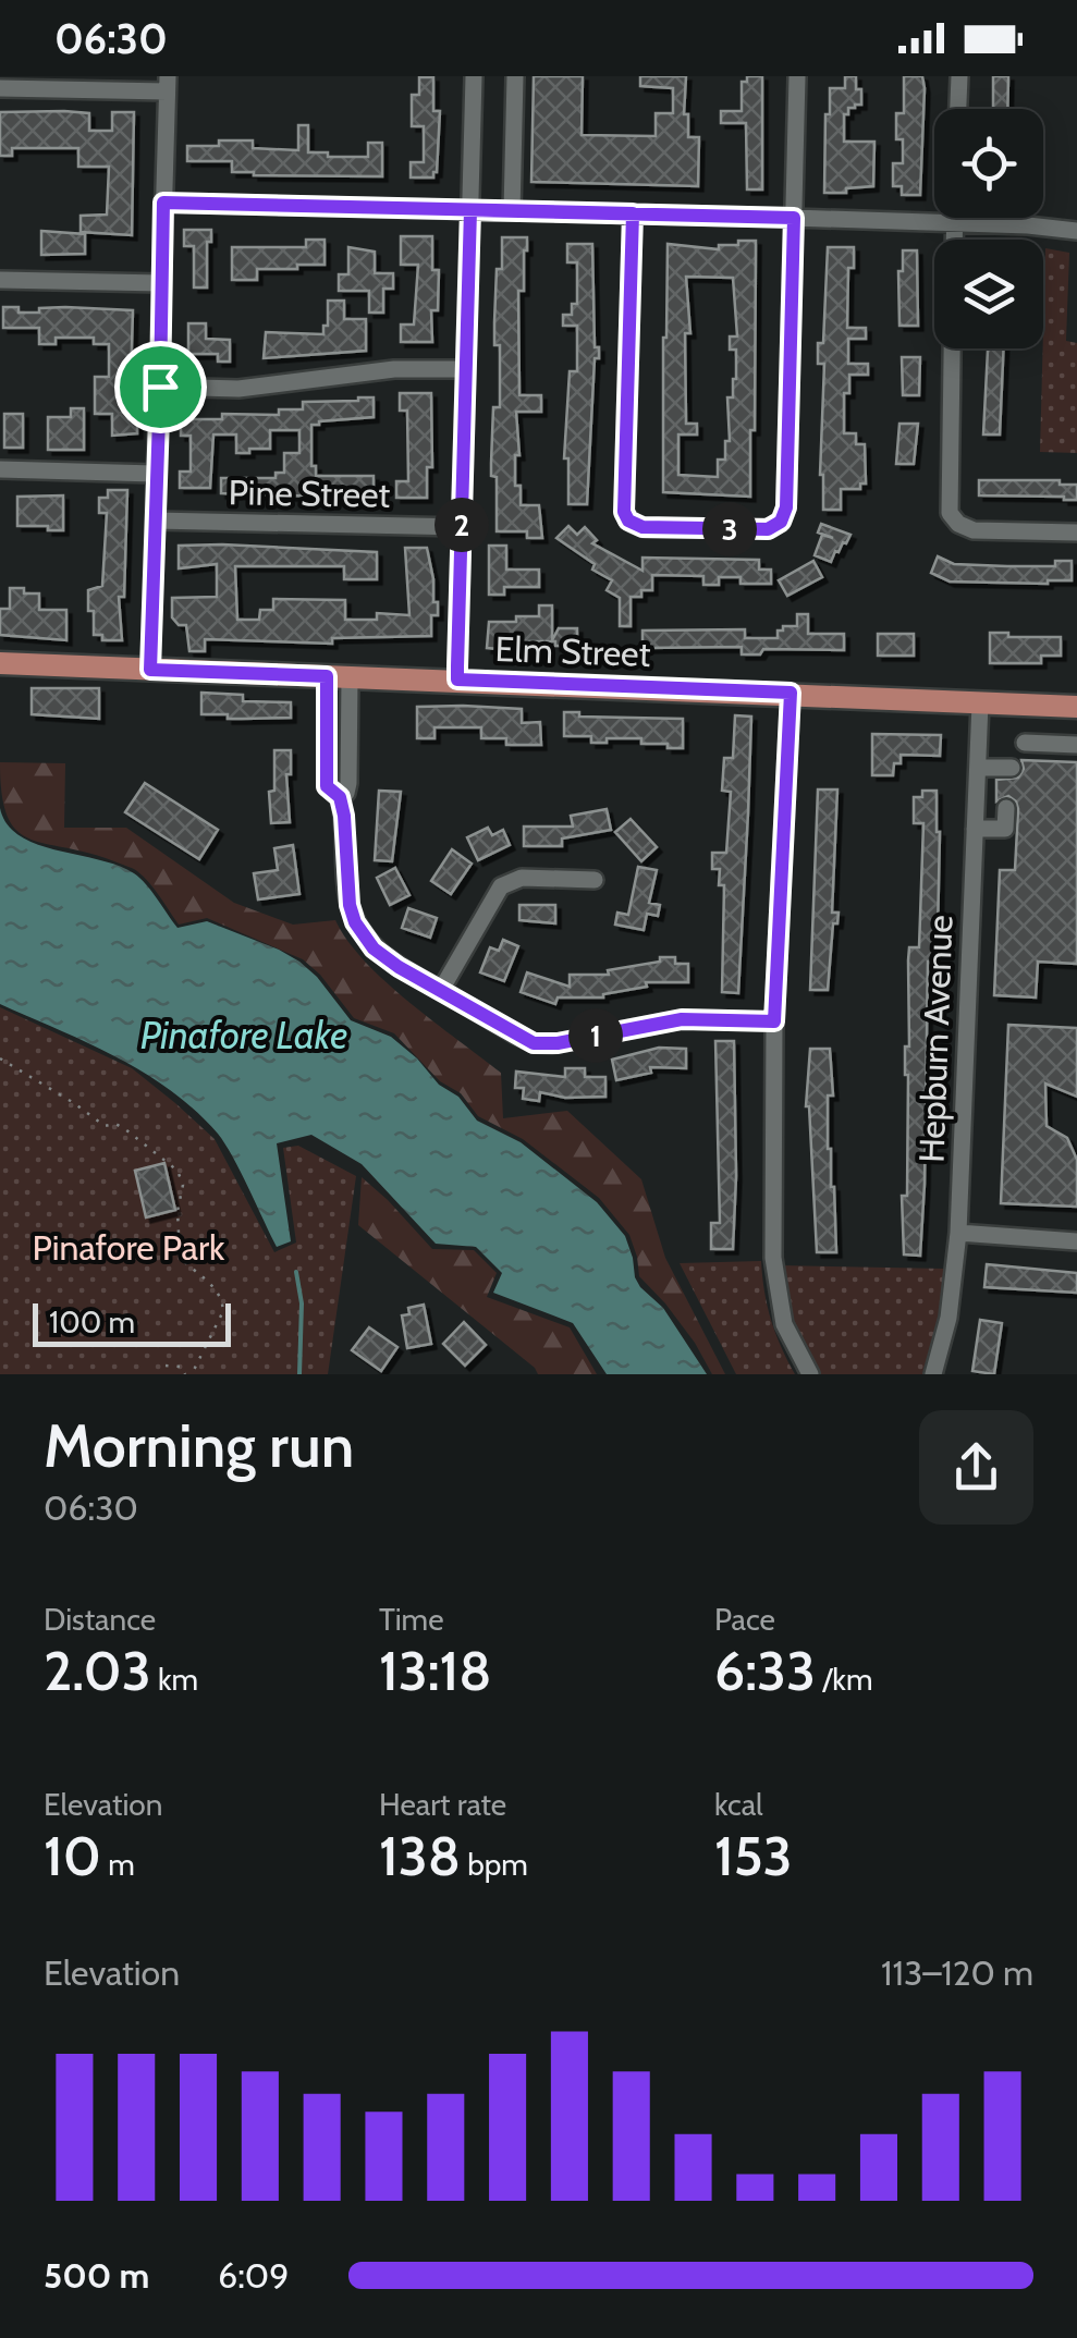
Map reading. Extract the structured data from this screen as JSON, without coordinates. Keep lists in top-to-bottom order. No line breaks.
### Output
{"streets":{"main road":["Elm Street"],"street":["Pine Street","Hepburn Avenue"]},"crossings":[["Elm Street","Hepburn Avenue"]],"water":["Pinafore Lake"],"parks":["Pinafore Park"],"scale_bar":"100 m","page":{"status":"06:30","pins":["2","3","1"],"scale":"100 m","heading":["Morning run","06:30"],"stats":[["Distance","2.03 km"],["Time","13:18"],["Pace","6:33 /km"],["Elevation","10 m"],["Heart rate","138 bpm"],["kcal","153"]],"chart":["Elevation","113–120 m"],"list":[{"name":"500 m","note":"6:09"}]}}
